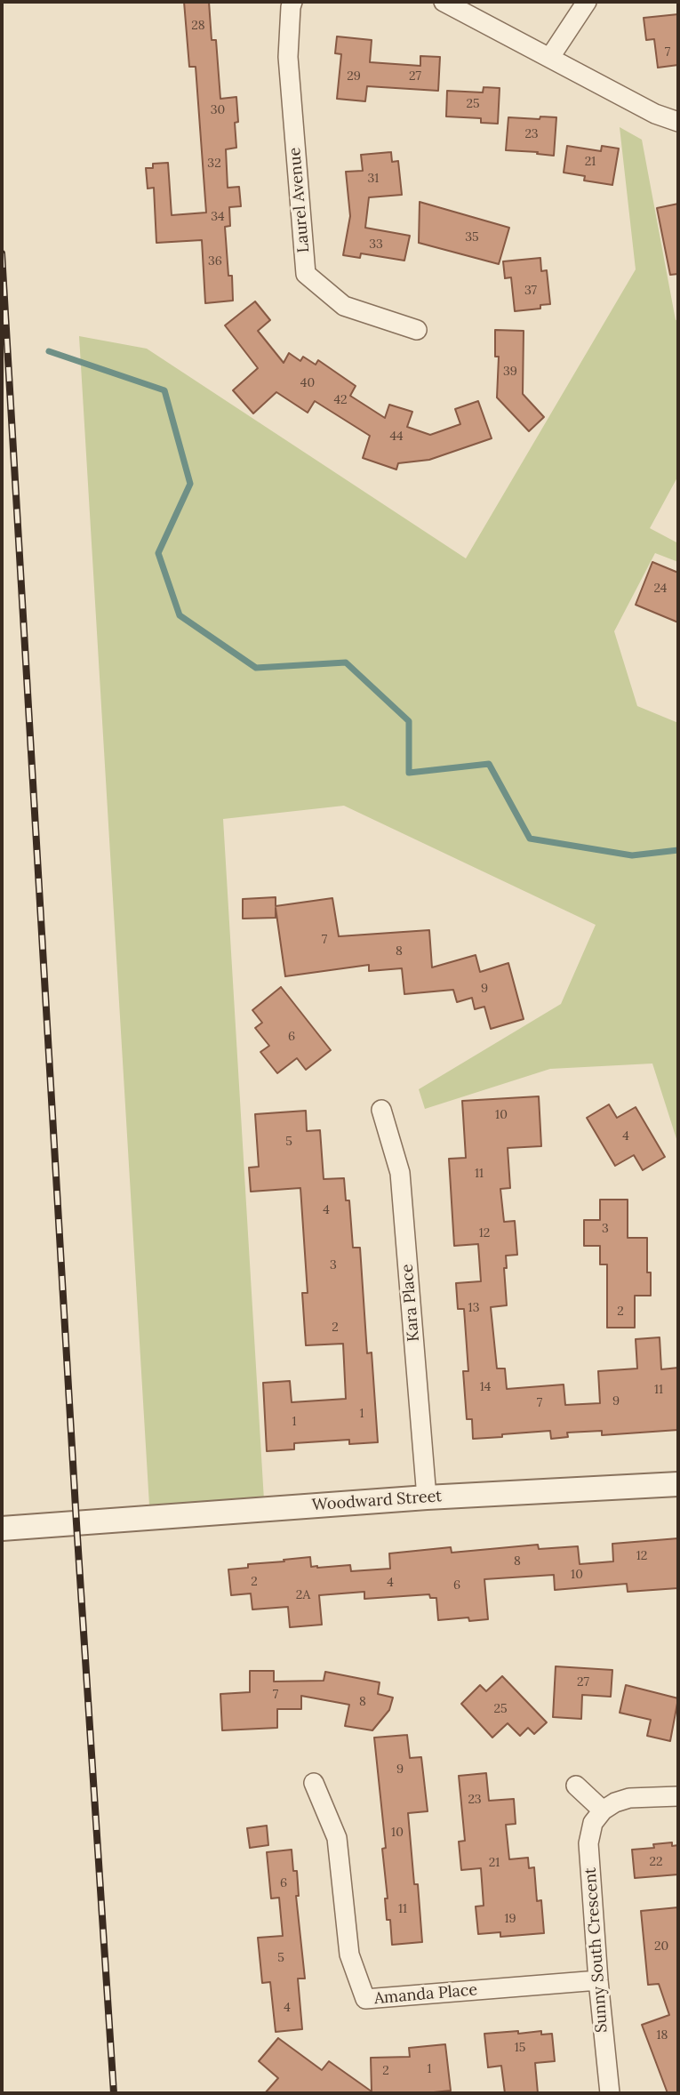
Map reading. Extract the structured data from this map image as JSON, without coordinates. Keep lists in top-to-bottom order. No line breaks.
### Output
{"streets":{"street":["Laurel Avenue","Kara Place","Woodward Street","Sunny South Crescent","Amanda Place"]},"crossings":[["Kara Place","Woodward Street"],["Sunny South Crescent","Amanda Place"]],"house_numbers":["28","7","29","27","25","30","23","21","32","31","34","35","33","36","37","39","40","42","44","24","7","8","9","6","10","4","5","11","4","3","12","3","13","2","2","14","11","9","7","1","1","12","8","10","2","4","6","2A","27","7","8","25","9","23","10","22","21","6","11","19","20","5","4","18","15","1","2"]}
